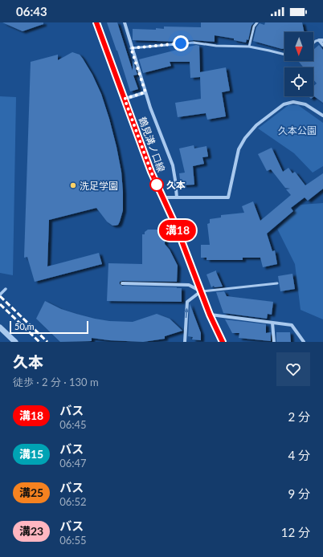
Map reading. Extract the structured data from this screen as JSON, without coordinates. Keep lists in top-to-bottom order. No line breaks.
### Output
{"streets":{"main road":["鶴見溝ノ口線"]},"parks":["久本公園"],"places":["久本","洗足学園"],"lines":["bus line 溝18"],"scale_bar":"50 m","north":"bottom","page":{"status":"06:43","on_map":"溝18","scale":"50 m","heading":["久本","徒歩 · 2 分 · 130 m"],"list":[{"mark":"溝18","name":"バス","note":"06:45","value":"2 分"},{"mark":"溝15","name":"バス","note":"06:47","value":"4 分"},{"mark":"溝25","name":"バス","note":"06:52","value":"9 分"},{"mark":"溝23","name":"バス","note":"06:55","value":"12 分"}]}}
